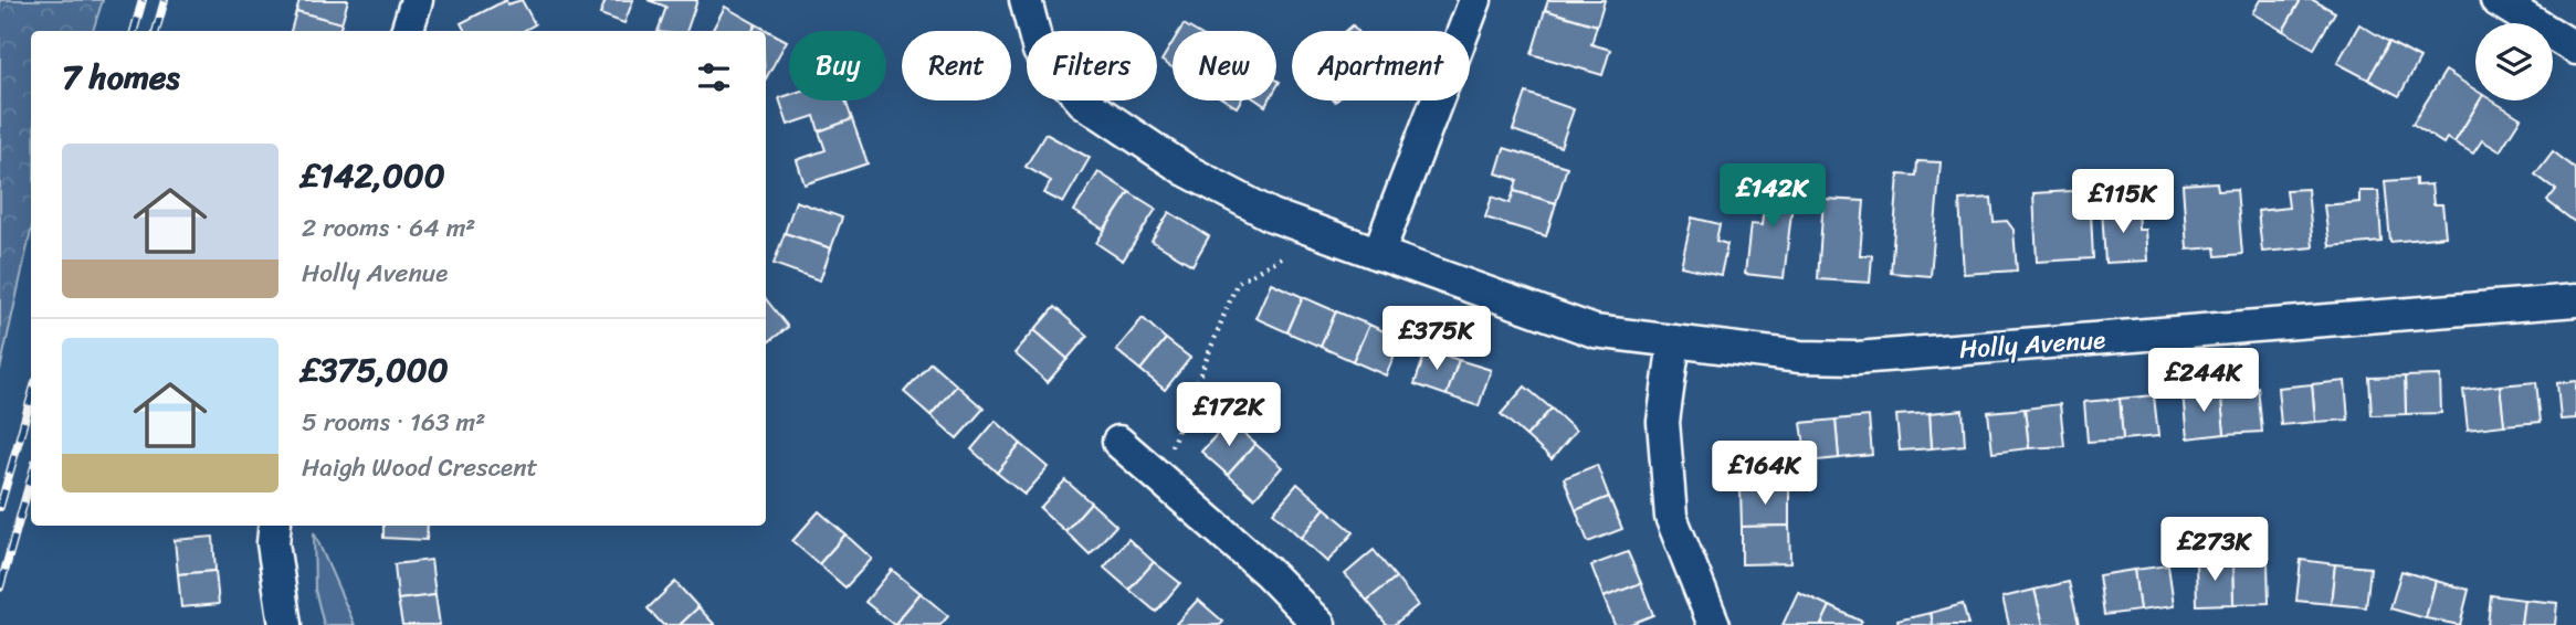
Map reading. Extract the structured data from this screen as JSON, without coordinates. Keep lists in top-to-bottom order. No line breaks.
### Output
{"streets":{"street":["Holly Avenue"]},"page":{"chip":["Buy","Rent","Filters","New","Apartment"],"heading":"7 homes","list":[{"name":"£142,000","note":"2 rooms · 64 m² · Holly Avenue"},{"name":"£375,000","note":"5 rooms · 163 m² · Haigh Wood Crescent"}],"price":["£142K","£115K","£375K","£244K","£172K","£164K","£273K"]}}
